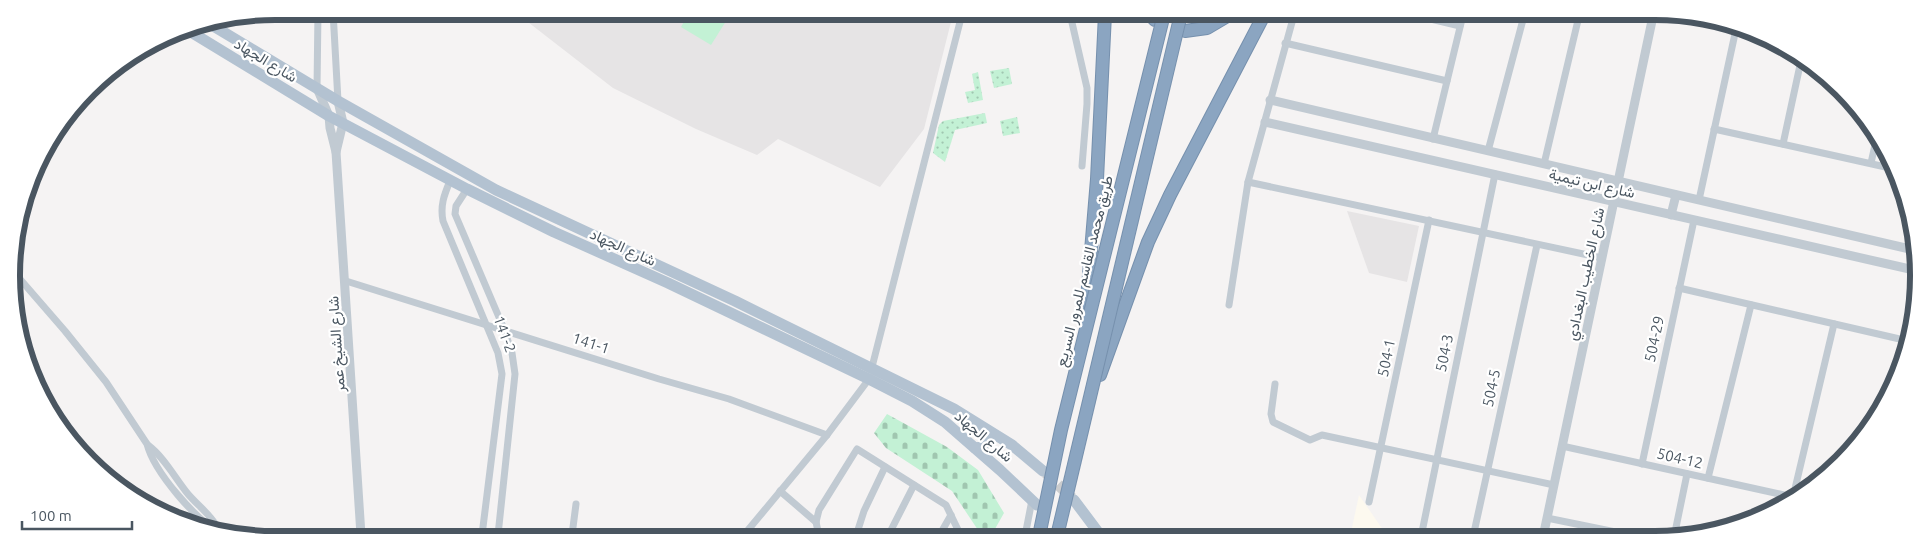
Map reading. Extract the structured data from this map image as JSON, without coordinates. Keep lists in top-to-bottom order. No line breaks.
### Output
{"streets":{"highway":["طريق محمد القاسم للمرور السريع"],"main road":["شارع الجهاد"],"street":["شارع ابن تيمية","شارع الخطيب البغدادي","141-2","504-29","141-1","شارع الشيخ عمر","504-3","504-1","504-5","504-12"]},"crossings":[["شارع الجهاد","141-2"],["شارع الجهاد","شارع الشيخ عمر"],["شارع ابن تيمية","شارع الخطيب البغدادي"],["شارع ابن تيمية","504-29"],["شارع ابن تيمية","504-3"],["شارع الخطيب البغدادي","504-12"],["141-2","141-1"],["504-29","504-12"],["141-1","شارع الشيخ عمر"]],"scale_bar":"100 m"}
